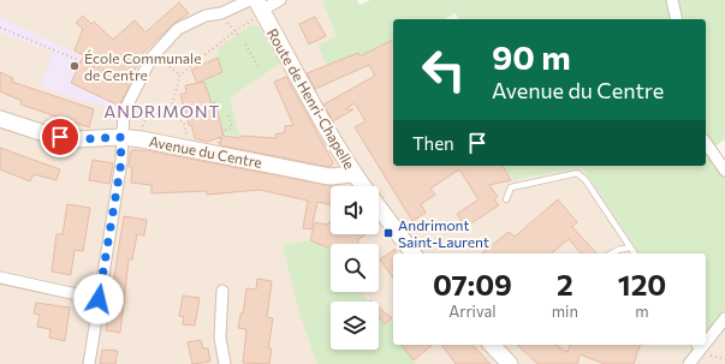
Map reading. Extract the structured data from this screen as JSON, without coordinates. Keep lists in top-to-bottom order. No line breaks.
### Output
{"streets":{"street":["Route de Henri-Chapelle","Avenue du Centre"]},"crossings":[["Route de Henri-Chapelle","Avenue du Centre"]],"districts":["ANDRIMONT"],"places":{"other":["École Communale de Centre"],"transit":["Andrimont Saint-Laurent"]},"page":{"turn":["90 m","Avenue du Centre"],"then":"Then","eta":["07:09","Arrival","2","min","120","m"]}}
